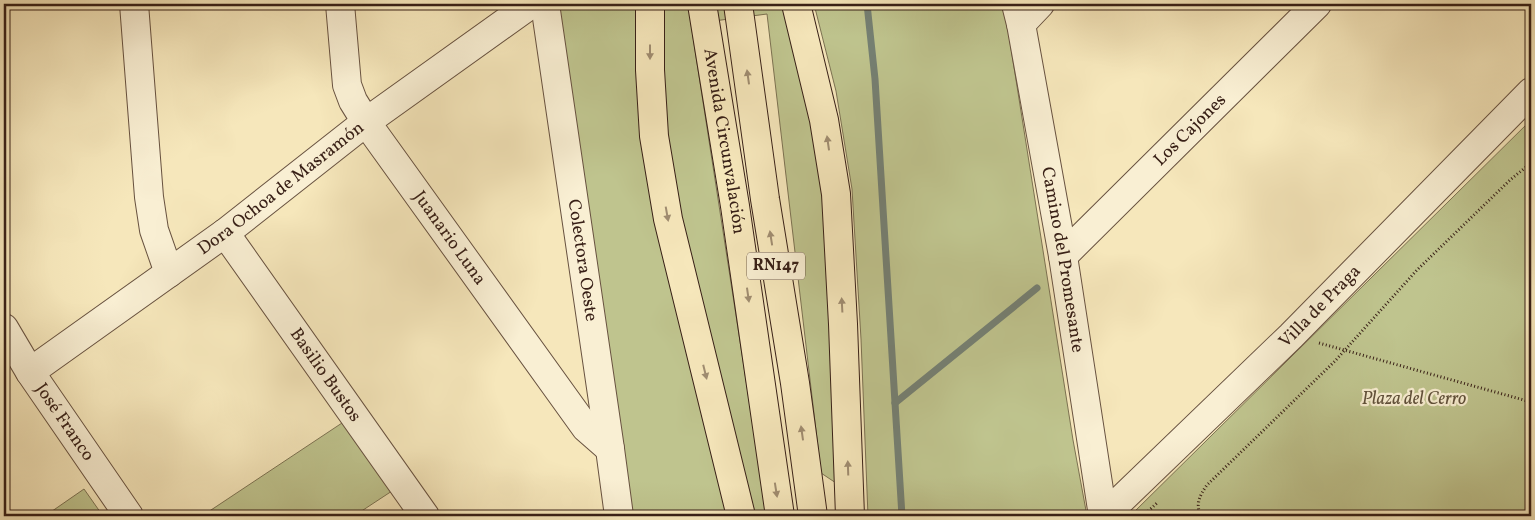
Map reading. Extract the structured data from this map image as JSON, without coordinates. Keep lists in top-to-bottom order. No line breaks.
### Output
{"streets":{"highway":["Avenida Circunvalación","RN147"],"street":["Los Cajones","Dora Ochoa de Masramón","Juanario Luna","Camino del Promesante","Colectora Oeste","Villa de Praga","Basilio Bustos","José Franco"]},"crossings":[["Los Cajones","Camino del Promesante"],["Dora Ochoa de Masramón","Juanario Luna"],["Dora Ochoa de Masramón","Basilio Bustos"],["Dora Ochoa de Masramón","José Franco"],["Juanario Luna","Colectora Oeste"],["Camino del Promesante","Villa de Praga"]],"parks":["Plaza del Cerro"]}
